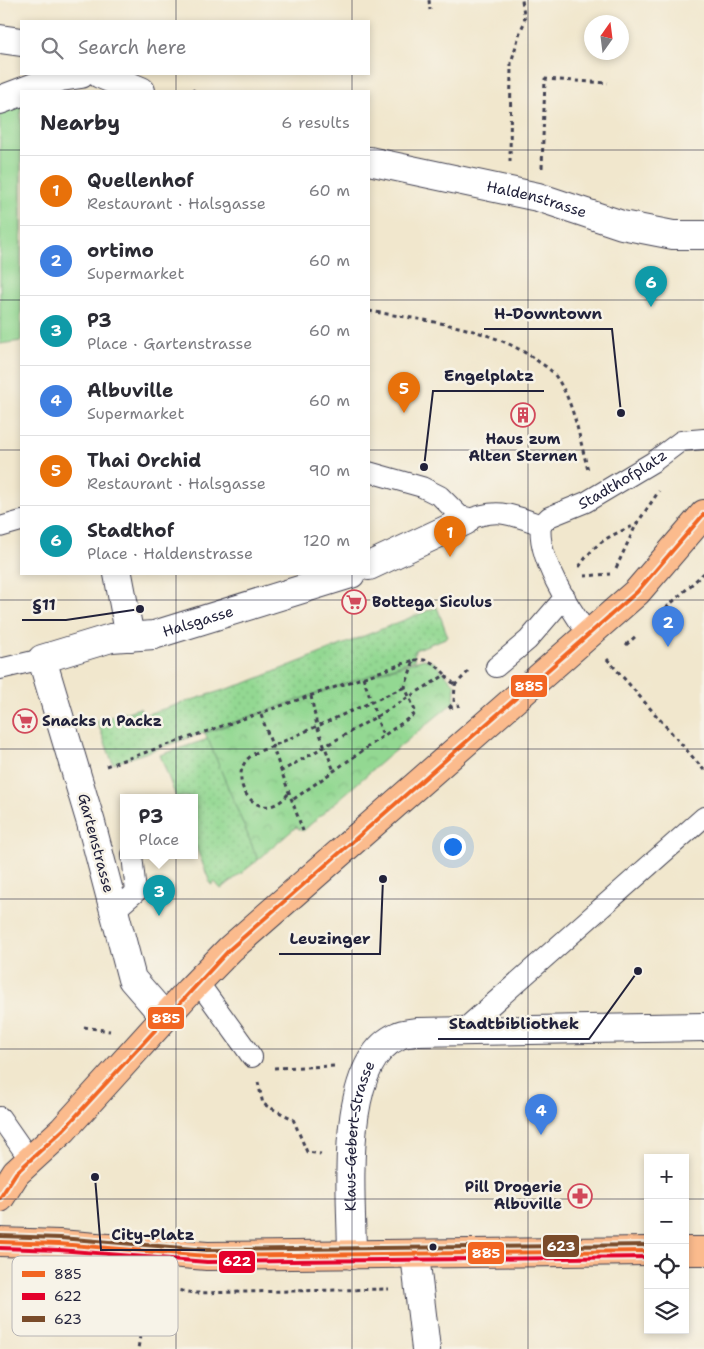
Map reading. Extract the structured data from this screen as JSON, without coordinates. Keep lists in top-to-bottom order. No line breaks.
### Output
{"streets":{"street":["Haldenstrasse","Halsgasse","Gartenstrasse","Klaus-Gebert-Strasse"],"lane":["Stadthofplatz"]},"crossings":[["Halsgasse","Gartenstrasse"]],"places":{"other":["H-Downtown","Engelplatz","§11","Leuzinger","Stadtbibliothek","City-Platz"],"building":["Haus zum Alten Sternen"],"supermarket":["Bottega Siculus","Snacks n Packz"],"pharmacy":["Pill Drogerie Albuville"]},"lines":["transit line 885","transit line 623","transit line 622"],"legend":["885","622","623"],"north":"top","page":{"search":"Search here","heading":["Nearby","6 results"],"list":[{"mark":"1","name":"Quellenhof","note":"Restaurant · Halsgasse","value":"60 m"},{"mark":"2","name":"ortimo","note":"Supermarket","value":"60 m"},{"mark":"3","name":"P3","note":"Place · Gartenstrasse","value":"60 m"},{"mark":"4","name":"Albuville","note":"Supermarket","value":"60 m"},{"mark":"5","name":"Thai Orchid","note":"Restaurant · Halsgasse","value":"90 m"},{"mark":"6","name":"Stadthof","note":"Place · Haldenstrasse","value":"120 m"}],"pins":["6","5","1","2","3","4"],"popup":["P3","Place"],"map_buttons":["+","−"]}}
